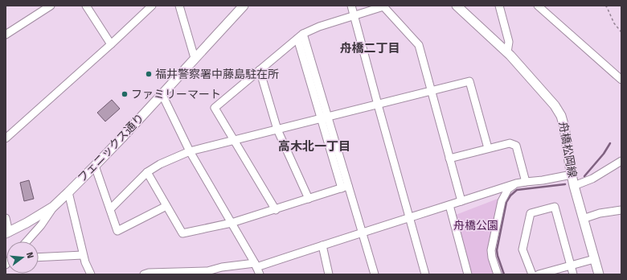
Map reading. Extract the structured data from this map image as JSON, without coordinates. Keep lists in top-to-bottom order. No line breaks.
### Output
{"streets":{"main road":["フェニックス通り","舟橋松岡線"]},"districts":["舟橋二丁目","高木北一丁目"],"parks":["舟橋公園"],"places":["福井警察署中藤島駐在所","ファミリーマート"],"north":"right"}
